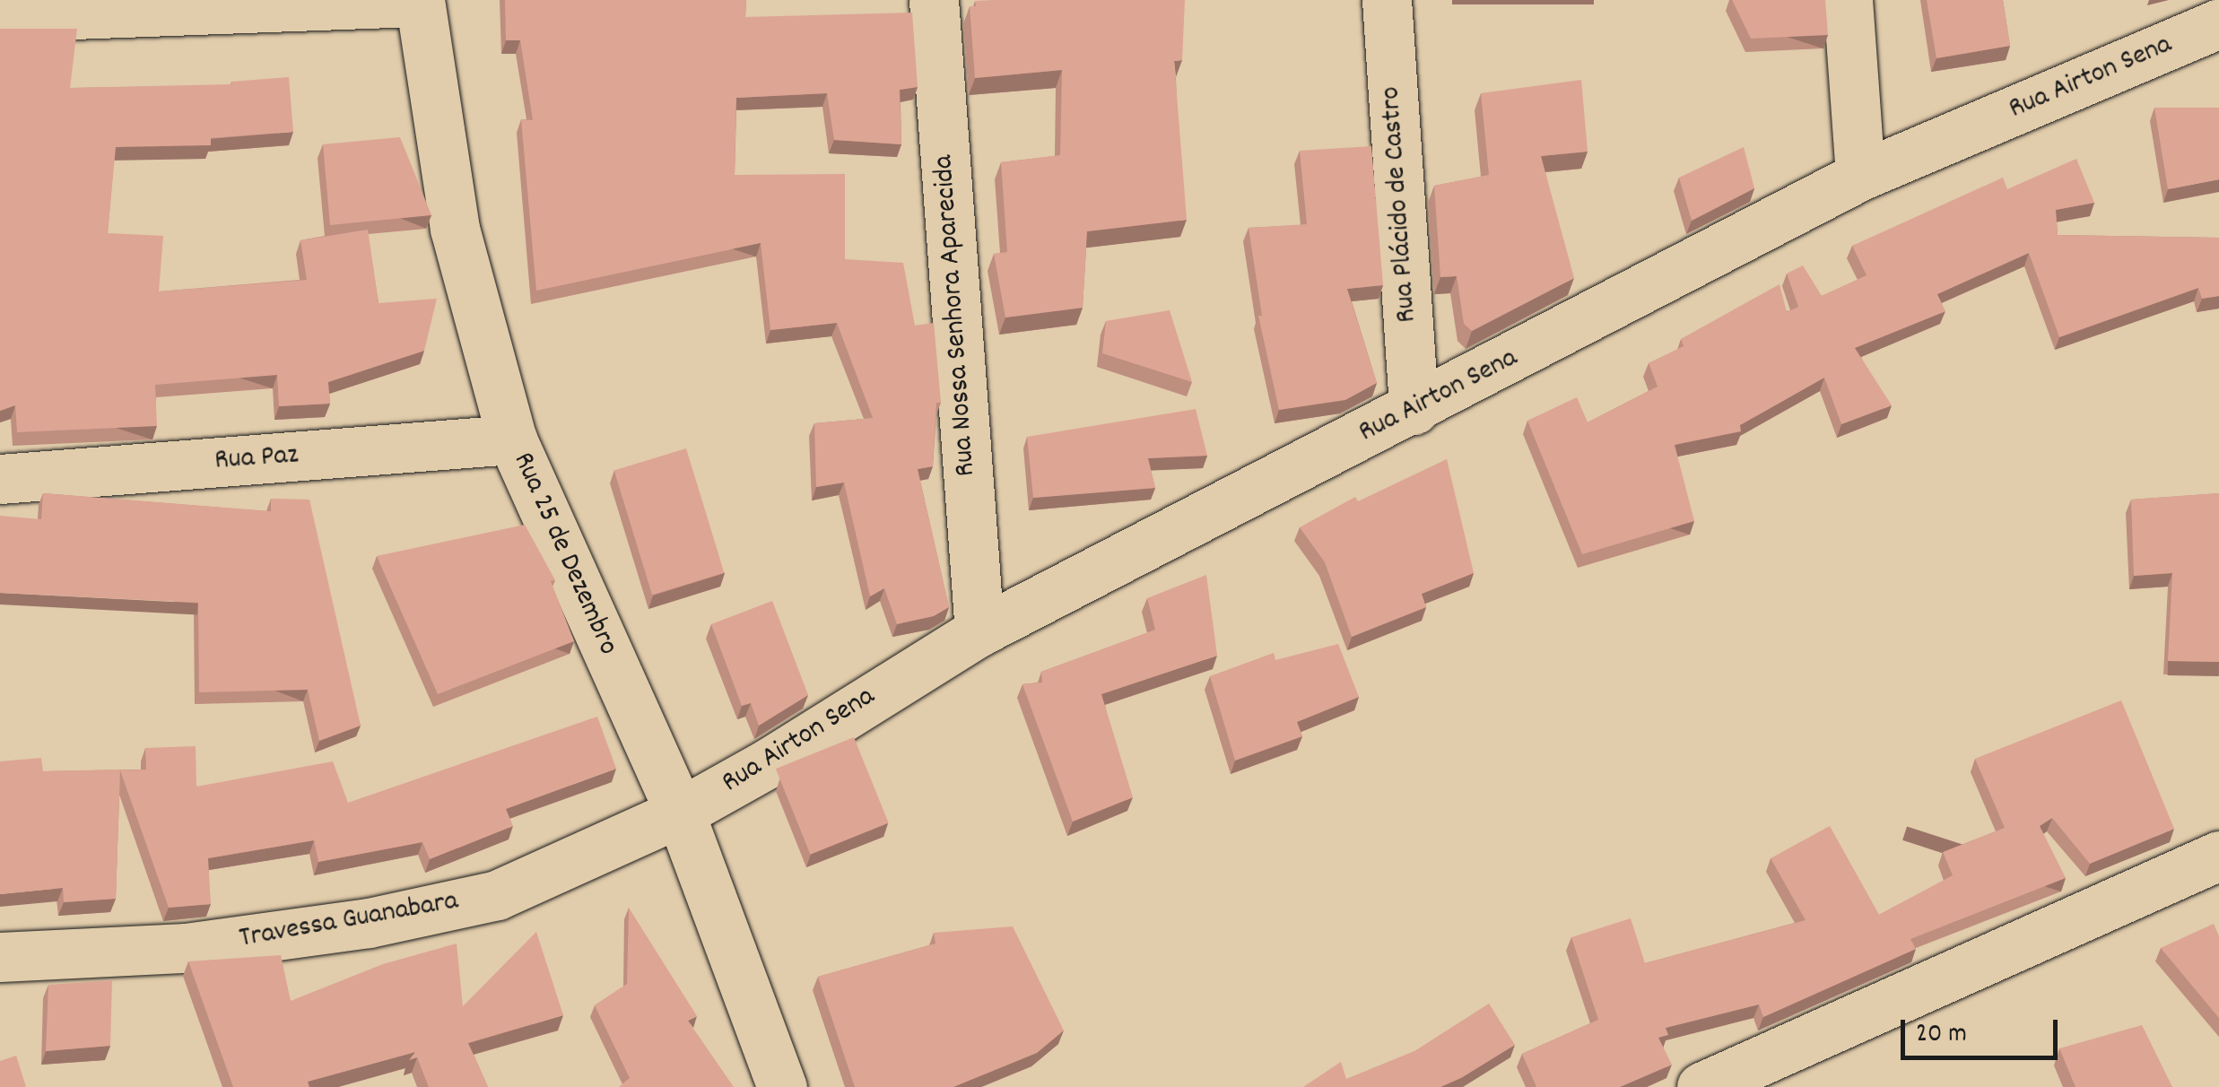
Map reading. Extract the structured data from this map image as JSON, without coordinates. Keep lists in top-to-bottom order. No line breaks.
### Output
{"streets":{"street":["Rua Airton Sena","Rua Plácido de Castro","Rua Nossa Senhora Aparecida","Rua Paz","Rua 25 de Dezembro","Travessa Guanabara"]},"crossings":[["Rua Airton Sena","Rua Plácido de Castro"],["Rua Airton Sena","Rua Nossa Senhora Aparecida"],["Rua Airton Sena","Rua 25 de Dezembro"],["Rua Airton Sena","Travessa Guanabara"],["Rua Paz","Rua 25 de Dezembro"],["Rua 25 de Dezembro","Travessa Guanabara"]],"scale_bar":"20 m"}
